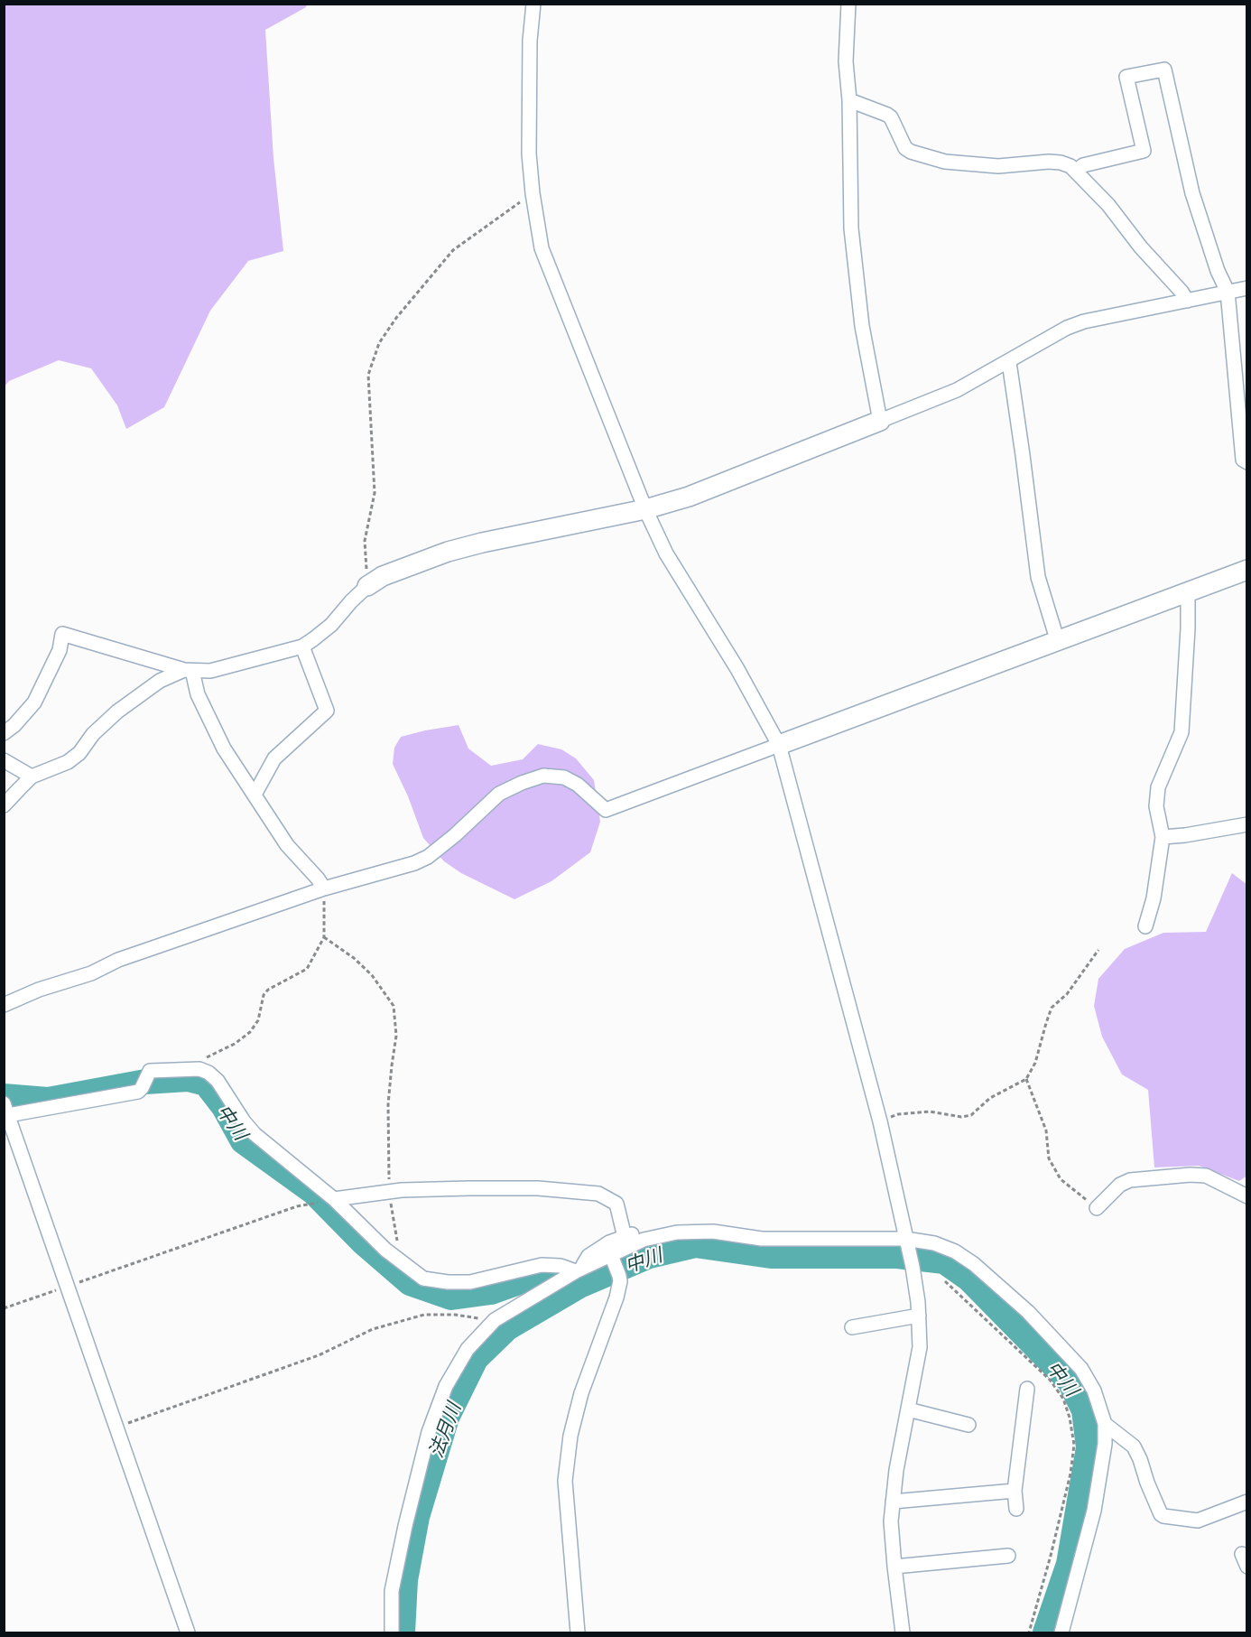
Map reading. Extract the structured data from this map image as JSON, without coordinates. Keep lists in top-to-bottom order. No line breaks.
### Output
{"water":["中川","法月川"]}
